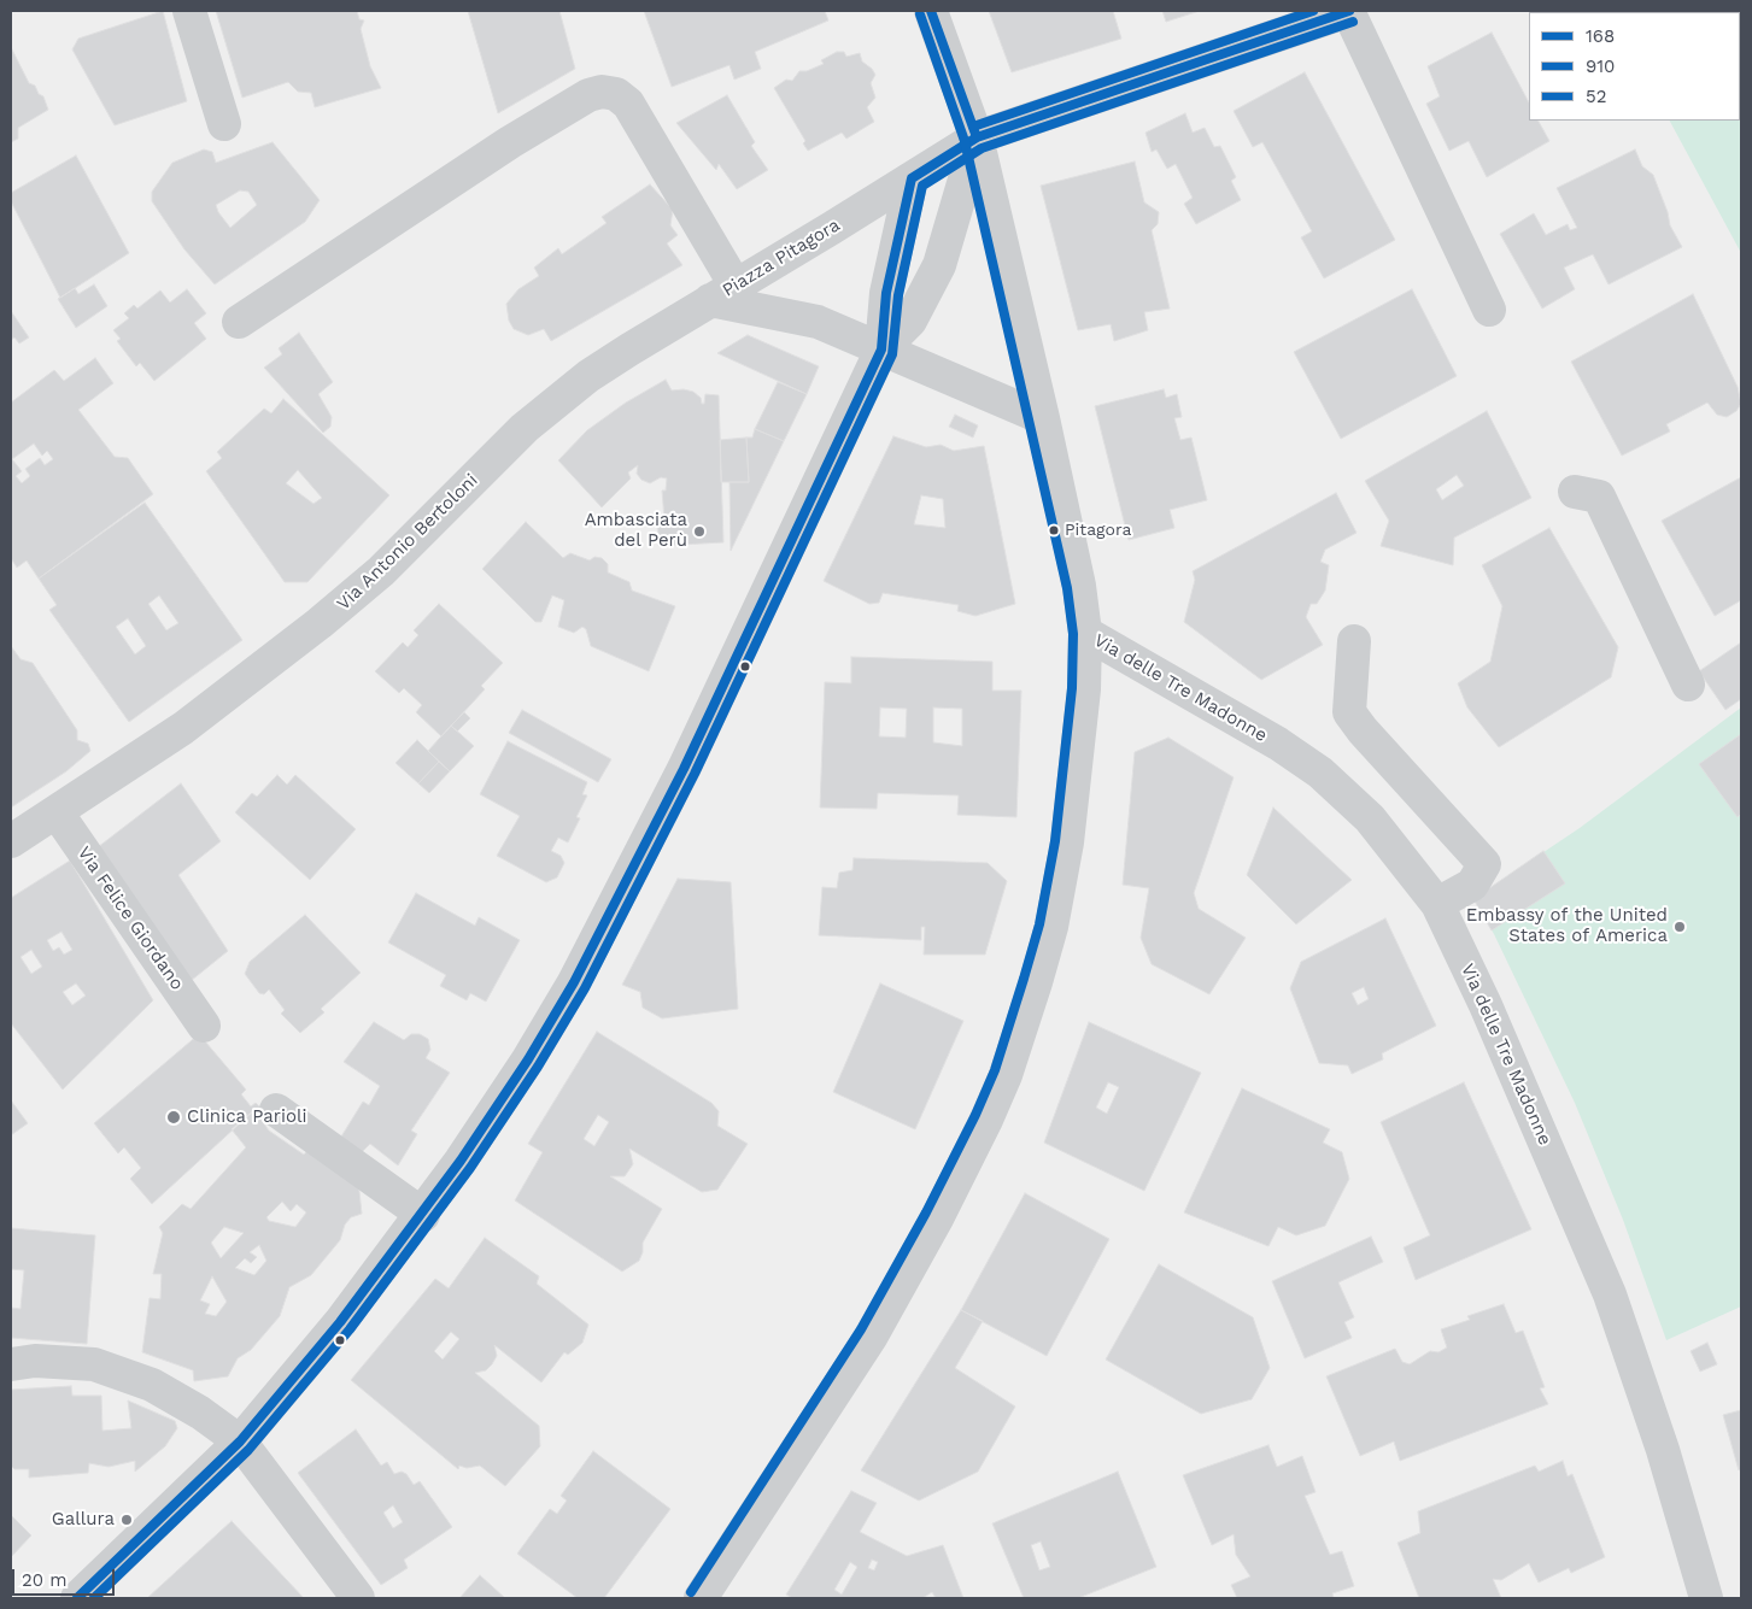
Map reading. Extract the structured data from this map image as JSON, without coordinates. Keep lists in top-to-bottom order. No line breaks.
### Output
{"streets":{"street":["Piazza Pitagora","Via Antonio Bertoloni","Via delle Tre Madonne","Via Felice Giordano"]},"crossings":[["Piazza Pitagora","Via Antonio Bertoloni"],["Via Antonio Bertoloni","Via Felice Giordano"]],"places":["Pitagora","Ambasciata del Perù","Embassy of the United States of America","Clinica Parioli","Gallura"],"lines":["transit line 168","transit line 52","transit line 910"],"legend":["168","910","52"],"scale_bar":"20 m"}
